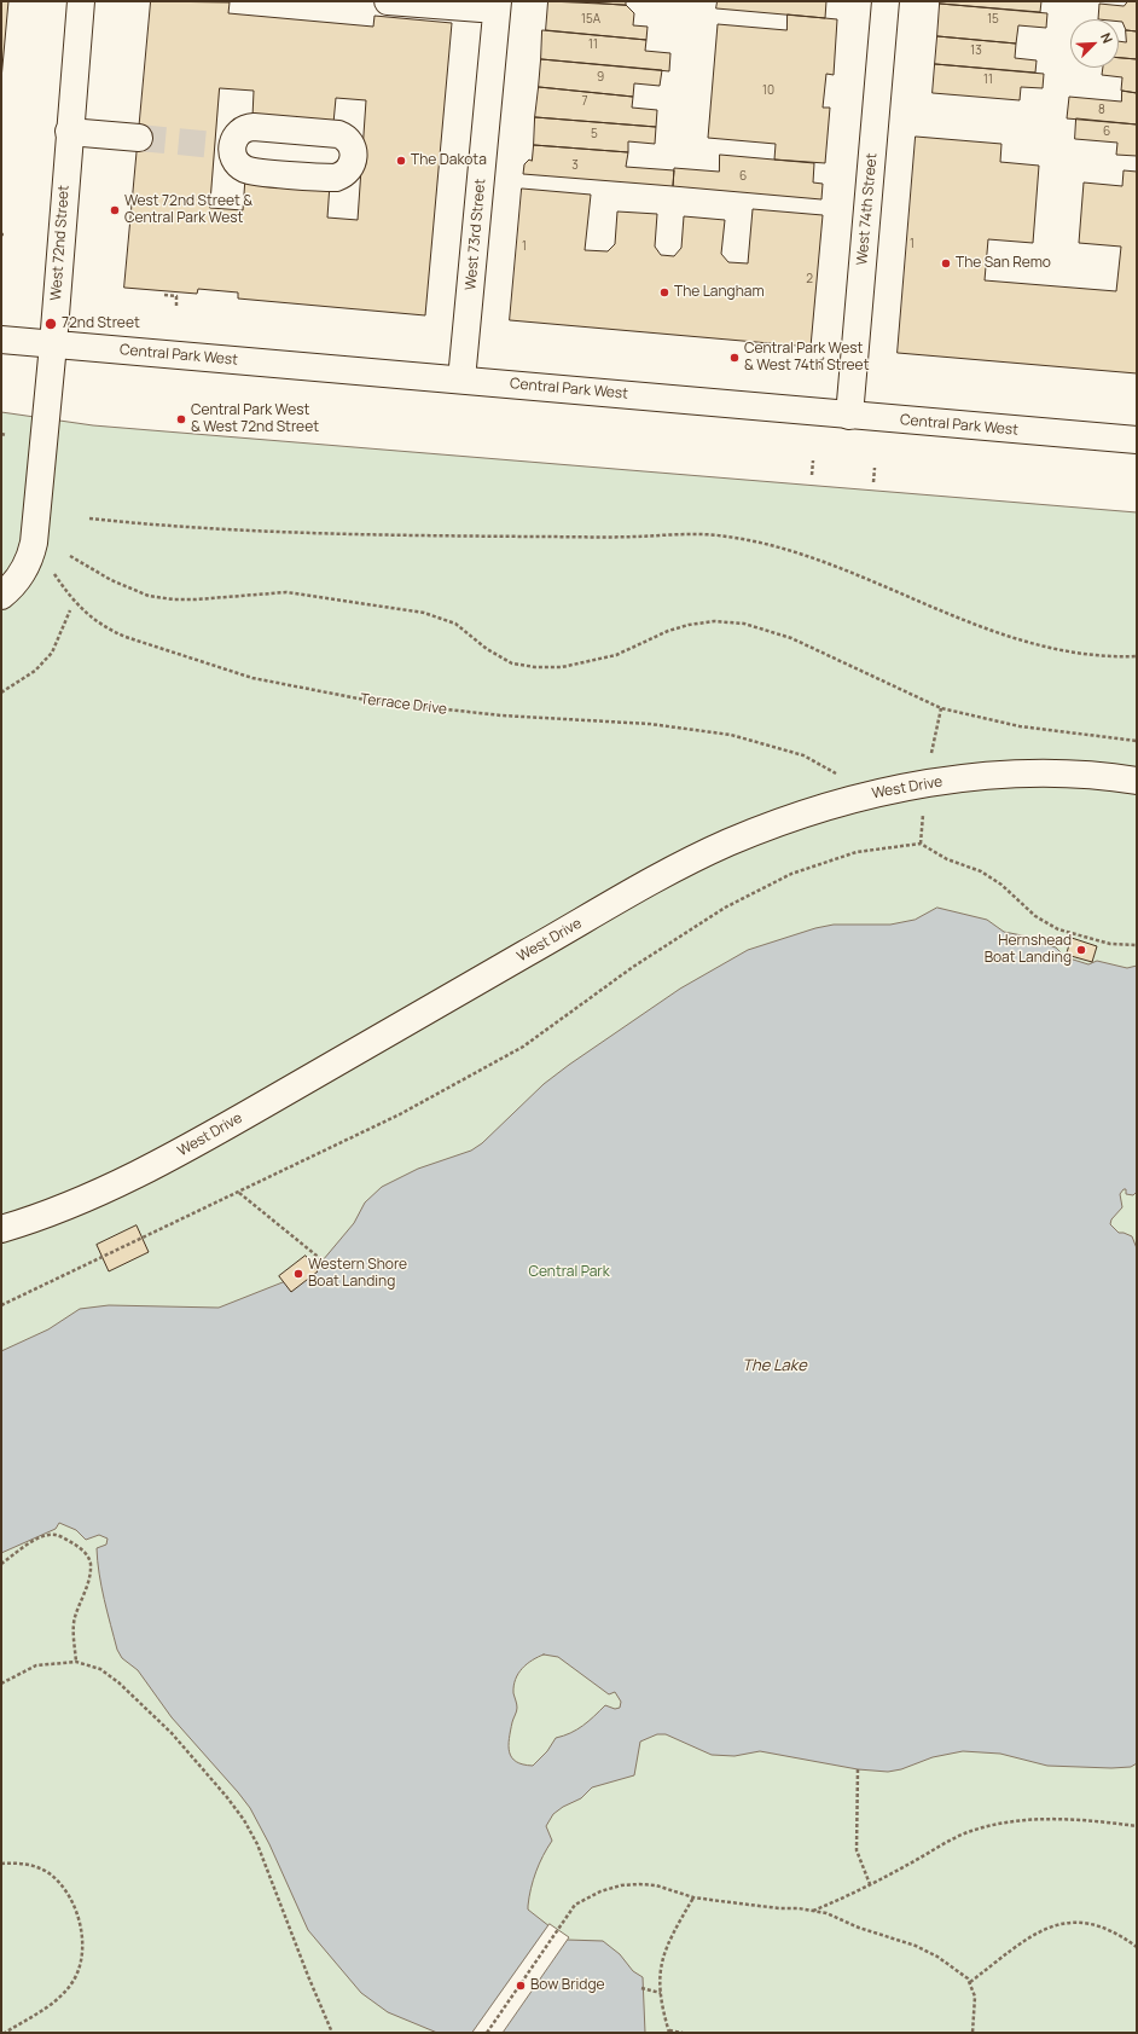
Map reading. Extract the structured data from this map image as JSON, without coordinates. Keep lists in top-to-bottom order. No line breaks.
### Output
{"streets":{"street":["West 74th Street","West 73rd Street","West 72nd Street","Central Park West","West Drive"],"path":["Terrace Drive"]},"crossings":[["West 74th Street","Central Park West"],["West 73rd Street","Central Park West"],["West 72nd Street","Central Park West"],["West 72nd Street","Terrace Drive"],["Terrace Drive","West Drive"]],"water":["The Lake"],"parks":["Central Park"],"places":["The Dakota","West 72nd Street & Central Park West","The San Remo","The Langham","72nd Street","Central Park West & West 74th Street","Central Park West & West 72nd Street","Hernshead Boat Landing","Western Shore Boat Landing","Bow Bridge"],"house_numbers":["15A","15","11","13","9","11","10","7","8","6","5","3","6","1","1","2"],"north":"top right"}
